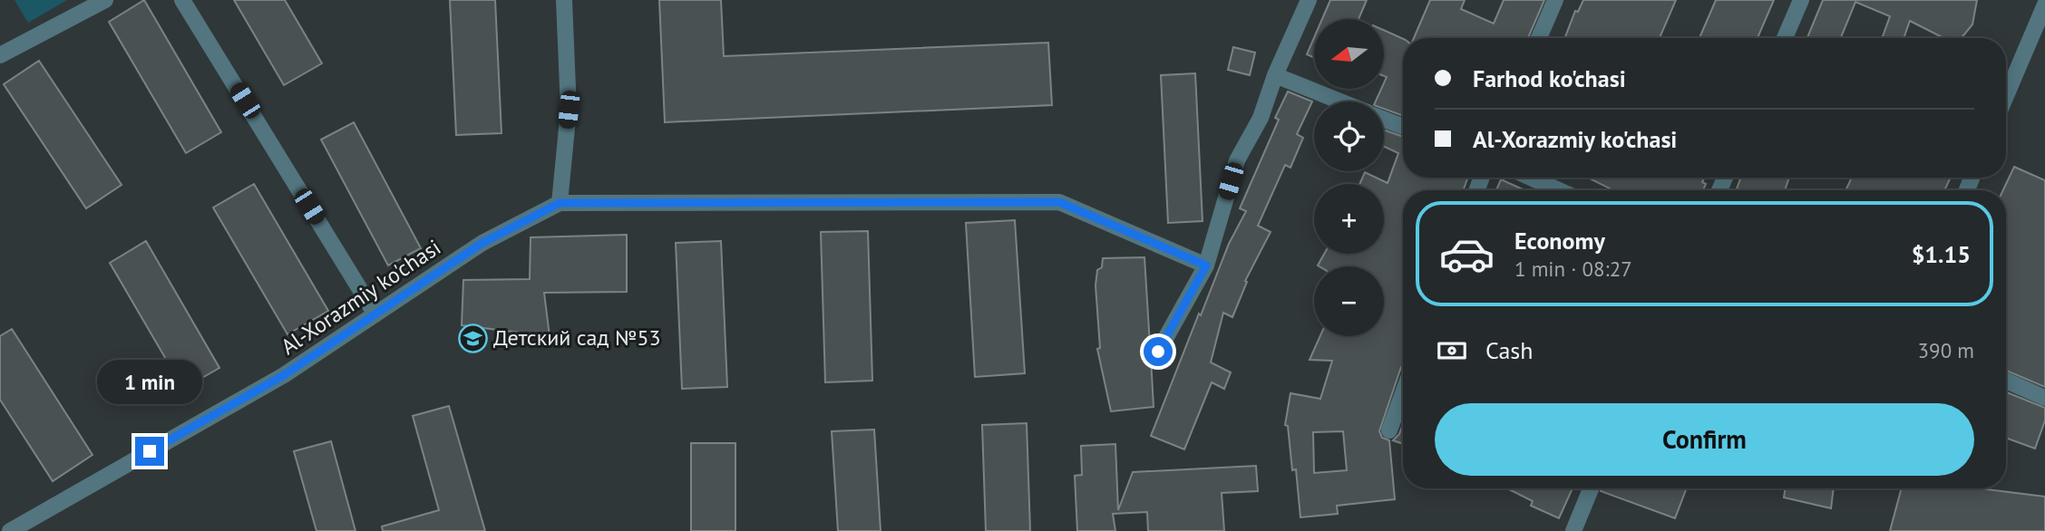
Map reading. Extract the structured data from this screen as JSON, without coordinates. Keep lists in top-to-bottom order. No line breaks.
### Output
{"streets":{"street":["Al-Xorazmiy ko'chasi"]},"places":{"school or university":["Детский сад №53"]},"north":"left","page":{"map_buttons":["+","−"],"banner":["Farhod ko'chasi","Al-Xorazmiy ko'chasi"],"list":[{"name":"Economy","note":"1 min · 08:27","value":"$1.15"}],"pay":["Cash","390 m"],"bubble":"1 min","buttons":"Confirm"}}
